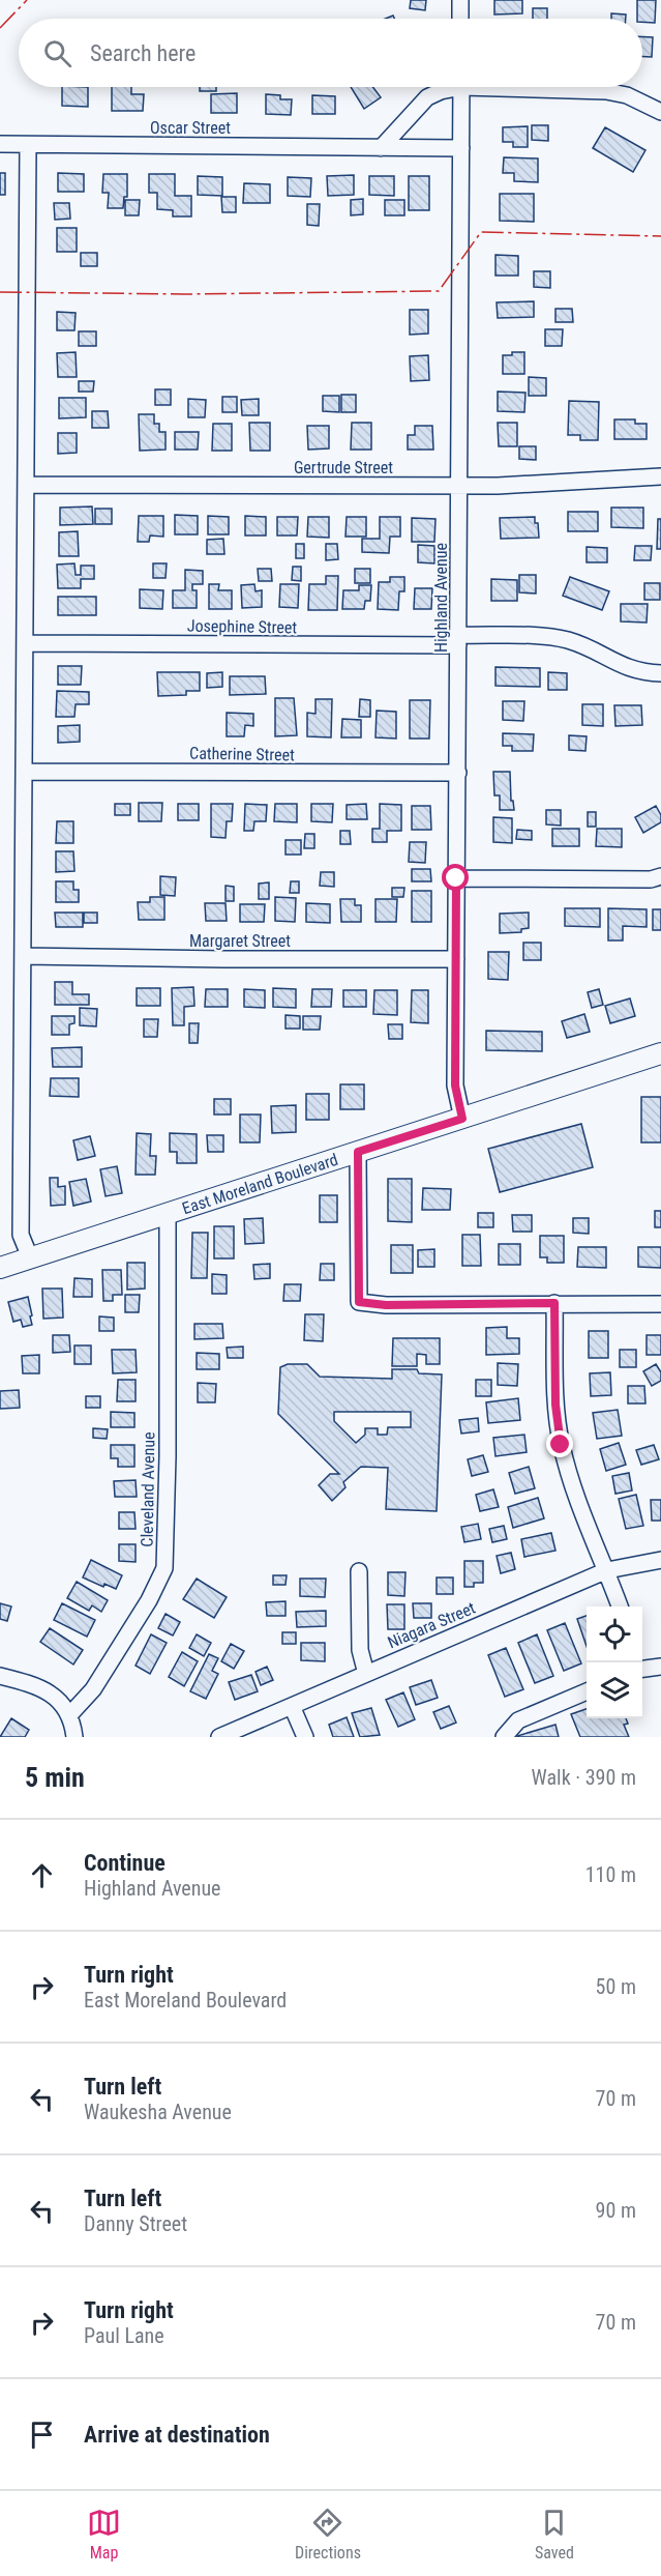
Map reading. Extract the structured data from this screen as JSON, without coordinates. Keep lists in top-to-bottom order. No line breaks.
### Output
{"streets":{"main road":["East Moreland Boulevard"],"street":["Oscar Street","Gertrude Street","Highland Avenue","Josephine Street","Catherine Street","Margaret Street","Cleveland Avenue","Niagara Street"]},"crossings":[["Oscar Street","Highland Avenue"],["Gertrude Street","Highland Avenue"],["Highland Avenue","Josephine Street"],["Highland Avenue","Catherine Street"],["Highland Avenue","Margaret Street"],["Highland Avenue","East Moreland Boulevard"],["East Moreland Boulevard","Cleveland Avenue"]],"page":{"search":"Search here","heading":["5 min","Walk · 390 m"],"list":[["Continue","Highland Avenue","110 m"],["Turn right","East Moreland Boulevard","50 m"],["Turn left","Waukesha Avenue","70 m"],["Turn left","Danny Street","90 m"],["Turn right","Paul Lane","70 m"],"Arrive at destination"],"nav":["Map","Directions","Saved"]}}
